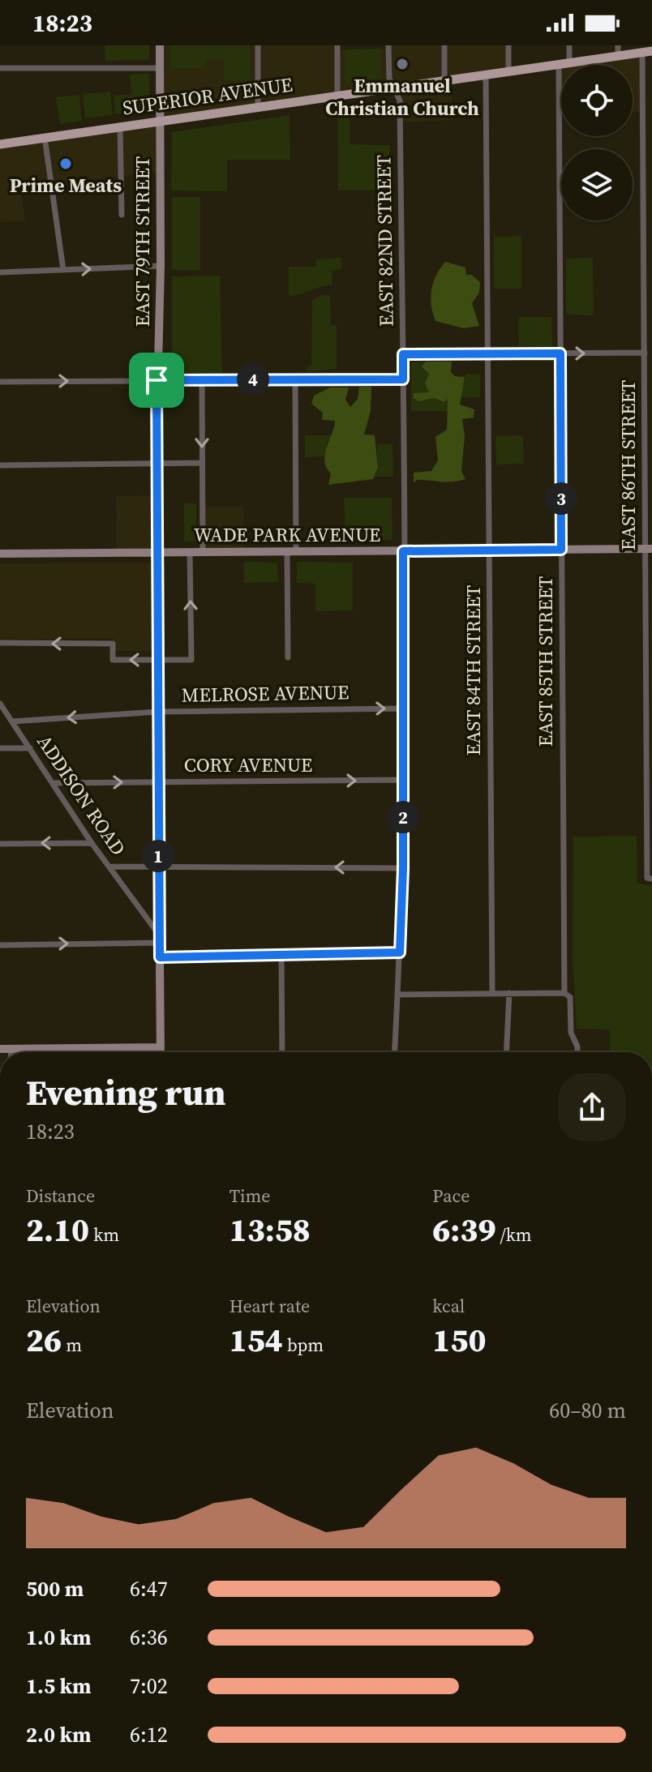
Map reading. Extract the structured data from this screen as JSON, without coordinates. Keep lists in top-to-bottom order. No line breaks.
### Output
{"streets":{"main road":["SUPERIOR AVENUE","EAST 79TH STREET","WADE PARK AVENUE"],"street":["EAST 82ND STREET","EAST 86TH STREET","EAST 85TH STREET","EAST 84TH STREET","MELROSE AVENUE","CORY AVENUE","ADDISON ROAD"]},"crossings":[["SUPERIOR AVENUE","EAST 82ND STREET"],["SUPERIOR AVENUE","EAST 79TH STREET"],["SUPERIOR AVENUE","EAST 86TH STREET"],["SUPERIOR AVENUE","EAST 85TH STREET"],["SUPERIOR AVENUE","EAST 84TH STREET"],["EAST 82ND STREET","WADE PARK AVENUE"],["EAST 82ND STREET","MELROSE AVENUE"],["EAST 82ND STREET","CORY AVENUE"],["EAST 79TH STREET","WADE PARK AVENUE"],["EAST 79TH STREET","MELROSE AVENUE"],["EAST 79TH STREET","CORY AVENUE"],["EAST 79TH STREET","ADDISON ROAD"],["EAST 86TH STREET","WADE PARK AVENUE"],["WADE PARK AVENUE","EAST 85TH STREET"],["WADE PARK AVENUE","EAST 84TH STREET"],["MELROSE AVENUE","ADDISON ROAD"],["CORY AVENUE","ADDISON ROAD"]],"one_way":["CORY AVENUE"],"places":["Emmanuel Christian Church","Prime Meats"],"page":{"status":"18:23","pins":["4","3","2","1"],"heading":["Evening run","18:23"],"stats":[["Distance","2.10 km"],["Time","13:58"],["Pace","6:39 /km"],["Elevation","26 m"],["Heart rate","154 bpm"],["kcal","150"]],"chart":["Elevation","60–80 m"],"list":[{"name":"500 m","note":"6:47"},{"name":"1.0 km","note":"6:36"},{"name":"1.5 km","note":"7:02"},{"name":"2.0 km","note":"6:12"}]}}
